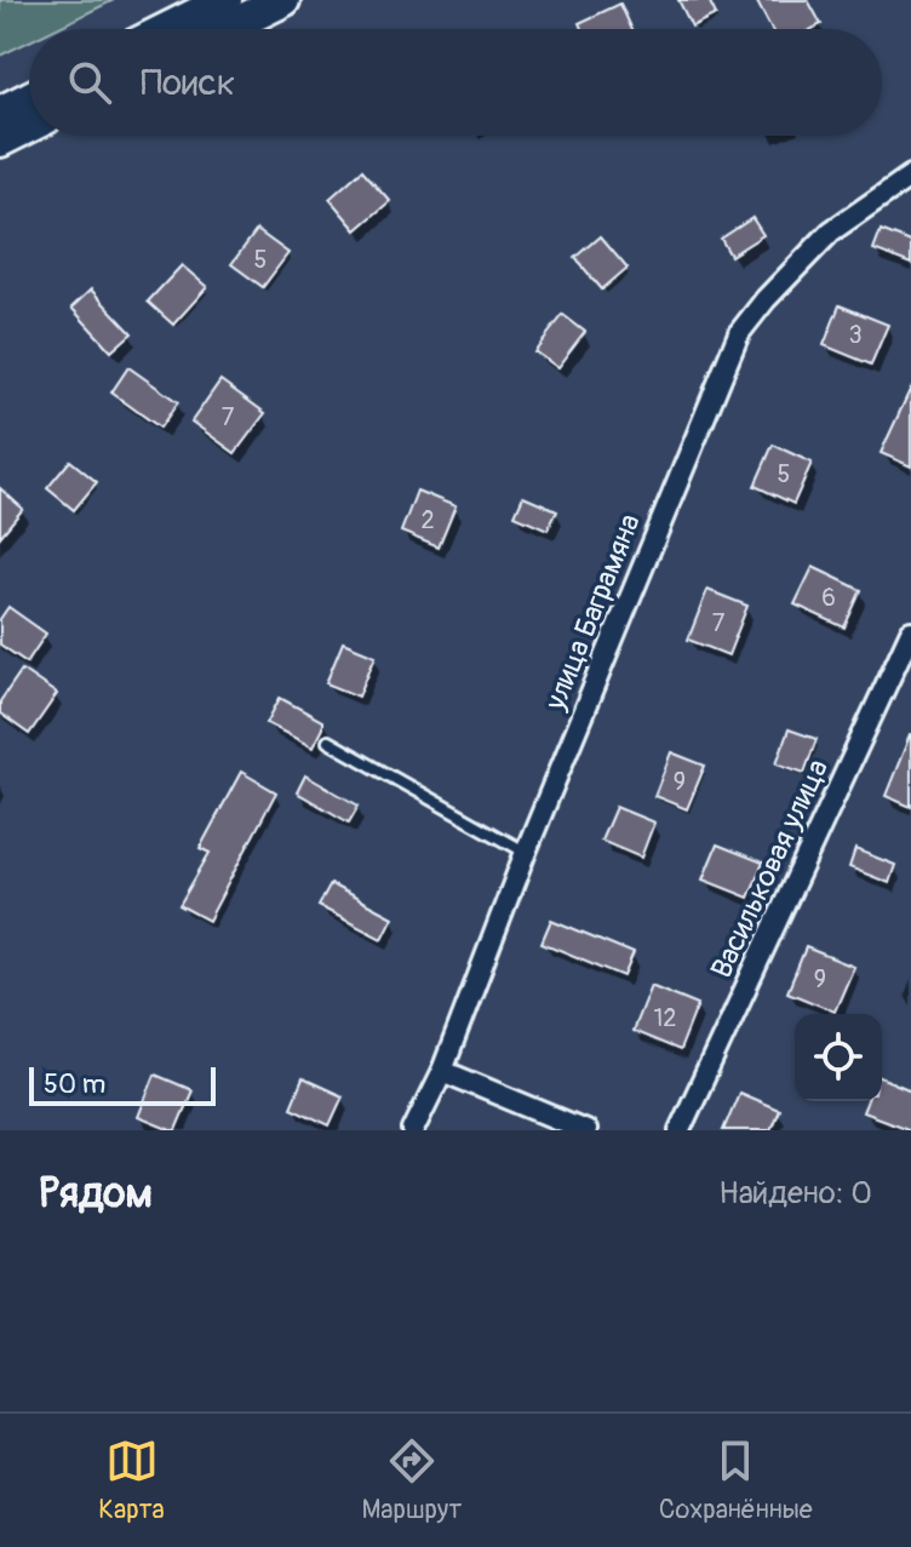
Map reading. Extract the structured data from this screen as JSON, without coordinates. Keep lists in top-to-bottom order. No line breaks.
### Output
{"streets":{"street":["улица Баграмяна","Васильковая улица"]},"house_numbers":["5","3","7","5","2","6","7","9","9","12"],"scale_bar":"50 m","page":{"search":"Поиск","scale":"50 m","heading":["Рядом","Найдено: 0"],"nav":["Карта","Маршрут","Сохранённые"]}}
